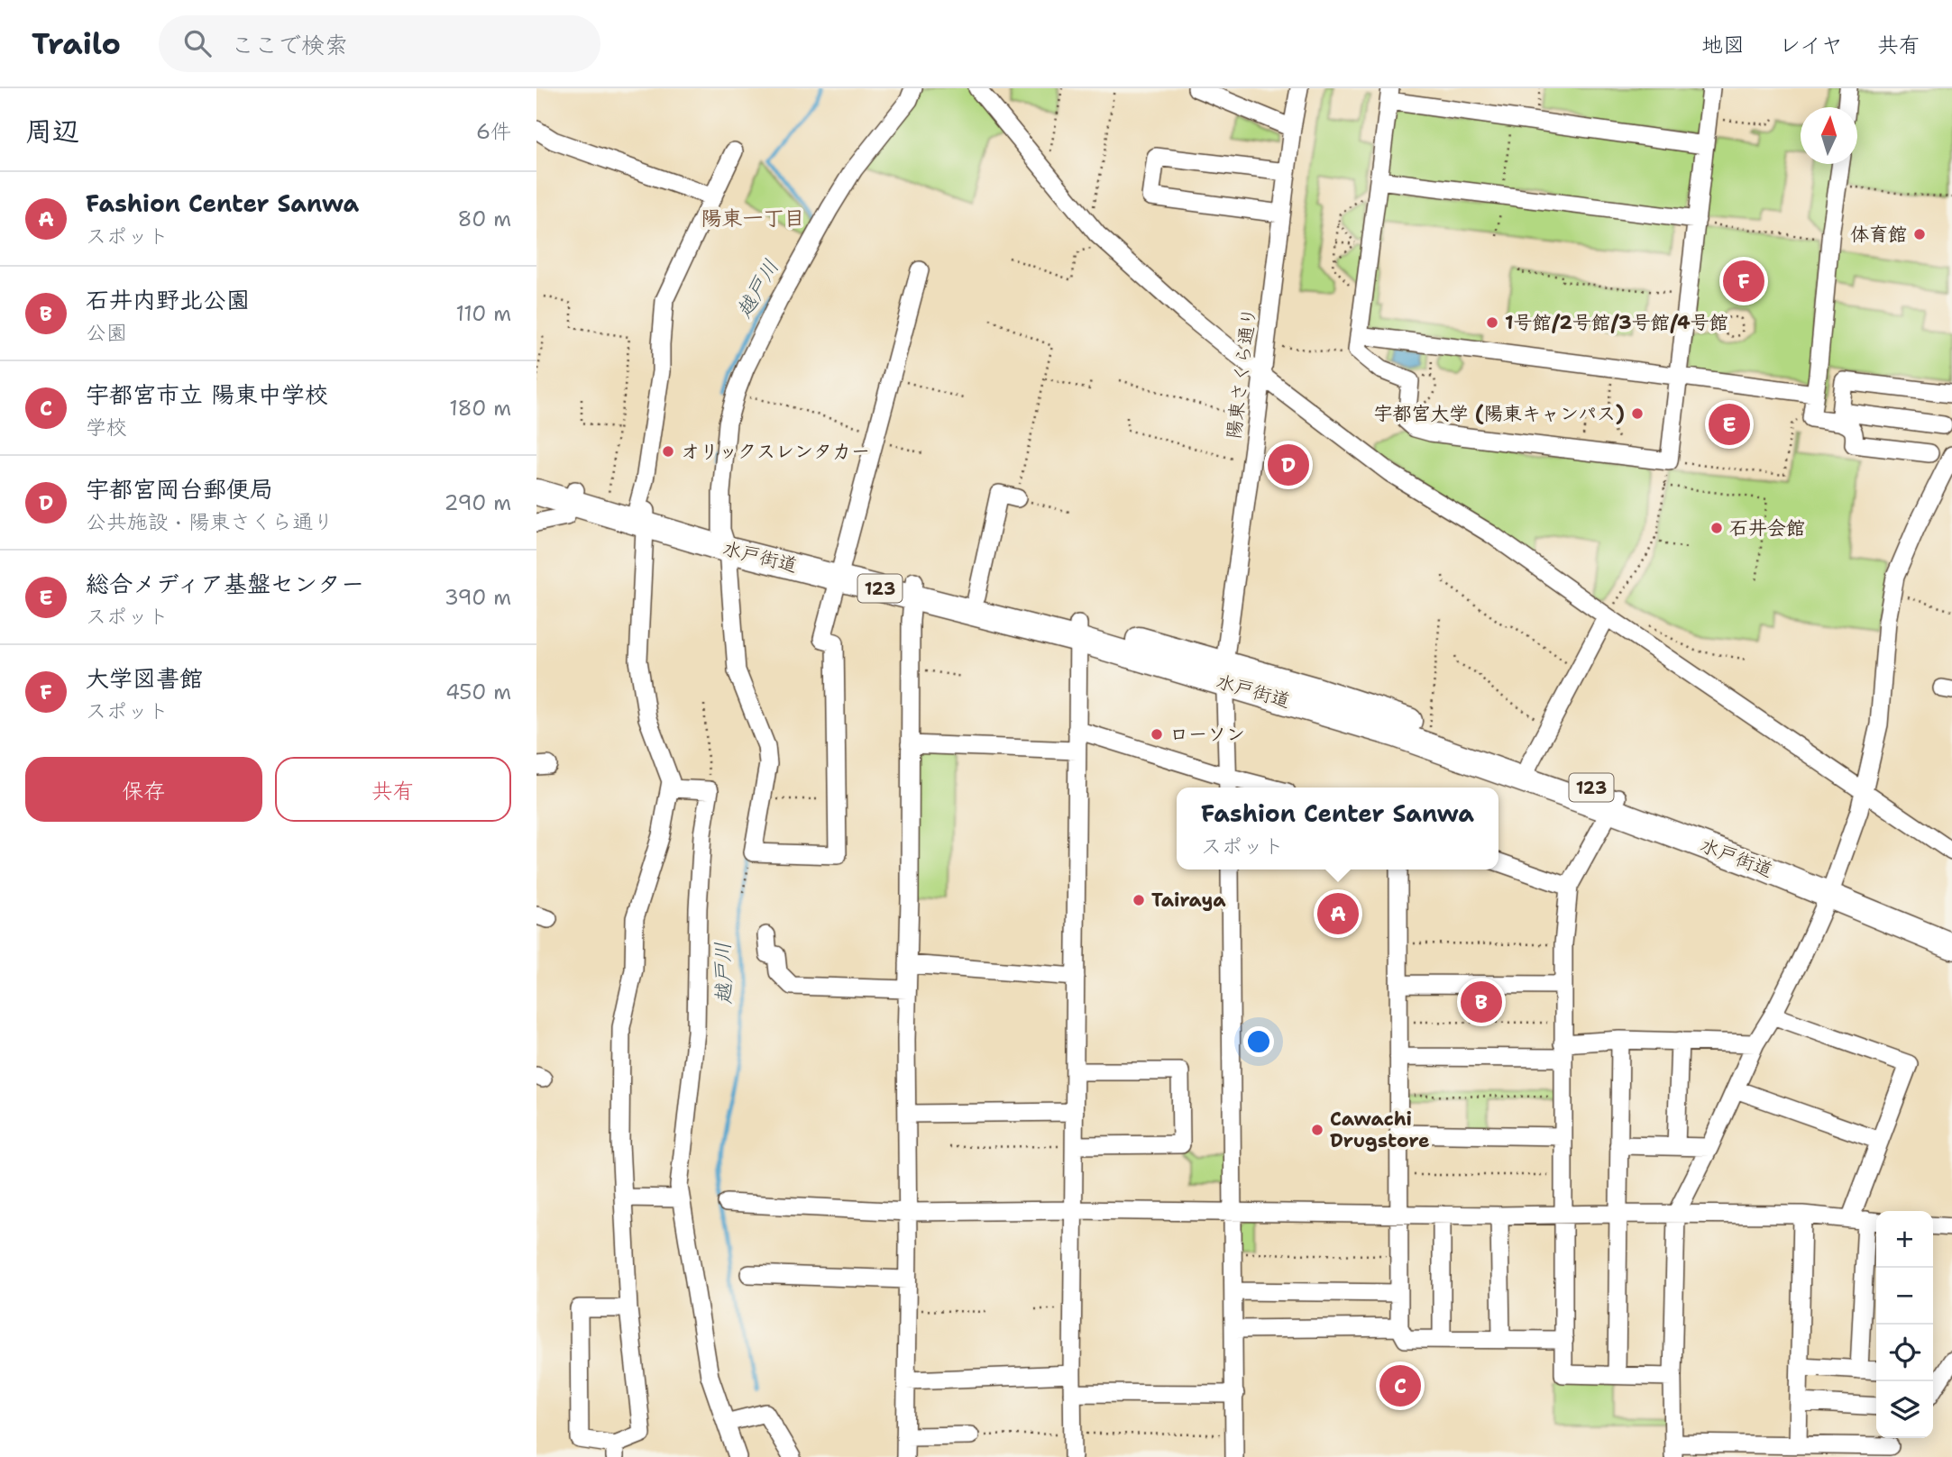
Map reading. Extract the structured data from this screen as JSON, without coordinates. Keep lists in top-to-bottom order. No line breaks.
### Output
{"streets":{"highway":["水戸街道","123"],"street":["陽東さくら通り"]},"crossings":[["陽東さくら通り","水戸街道"]],"districts":["陽東一丁目"],"water":["越戸川"],"places":["体育館","1号館/2号館/3号館/4号館","宇都宮大学 (陽東キャンパス)","オリックスレンタカー","石井会館","ローソン","Tairaya","Cawachi Drugstore"],"north":"top","page":{"header":"Trailo","search":"ここで検索","nav":["地図","レイヤ","共有"],"heading":["周辺","6件"],"list":[{"mark":"A","name":"Fashion Center Sanwa","note":"スポット","value":"80 m"},{"mark":"B","name":"石井内野北公園","note":"公園","value":"110 m"},{"mark":"C","name":"宇都宮市立 陽東中学校","note":"学校","value":"180 m"},{"mark":"D","name":"宇都宮岡台郵便局","note":"公共施設 · 陽東さくら通り","value":"290 m"},{"mark":"E","name":"総合メディア基盤センター","note":"スポット","value":"390 m"},{"mark":"F","name":"大学図書館","note":"スポット","value":"450 m"}],"pins":["F","E","D","A","B","C"],"buttons":["保存","共有"],"popup":["Fashion Center Sanwa","スポット"],"map_buttons":["+","−"]}}
